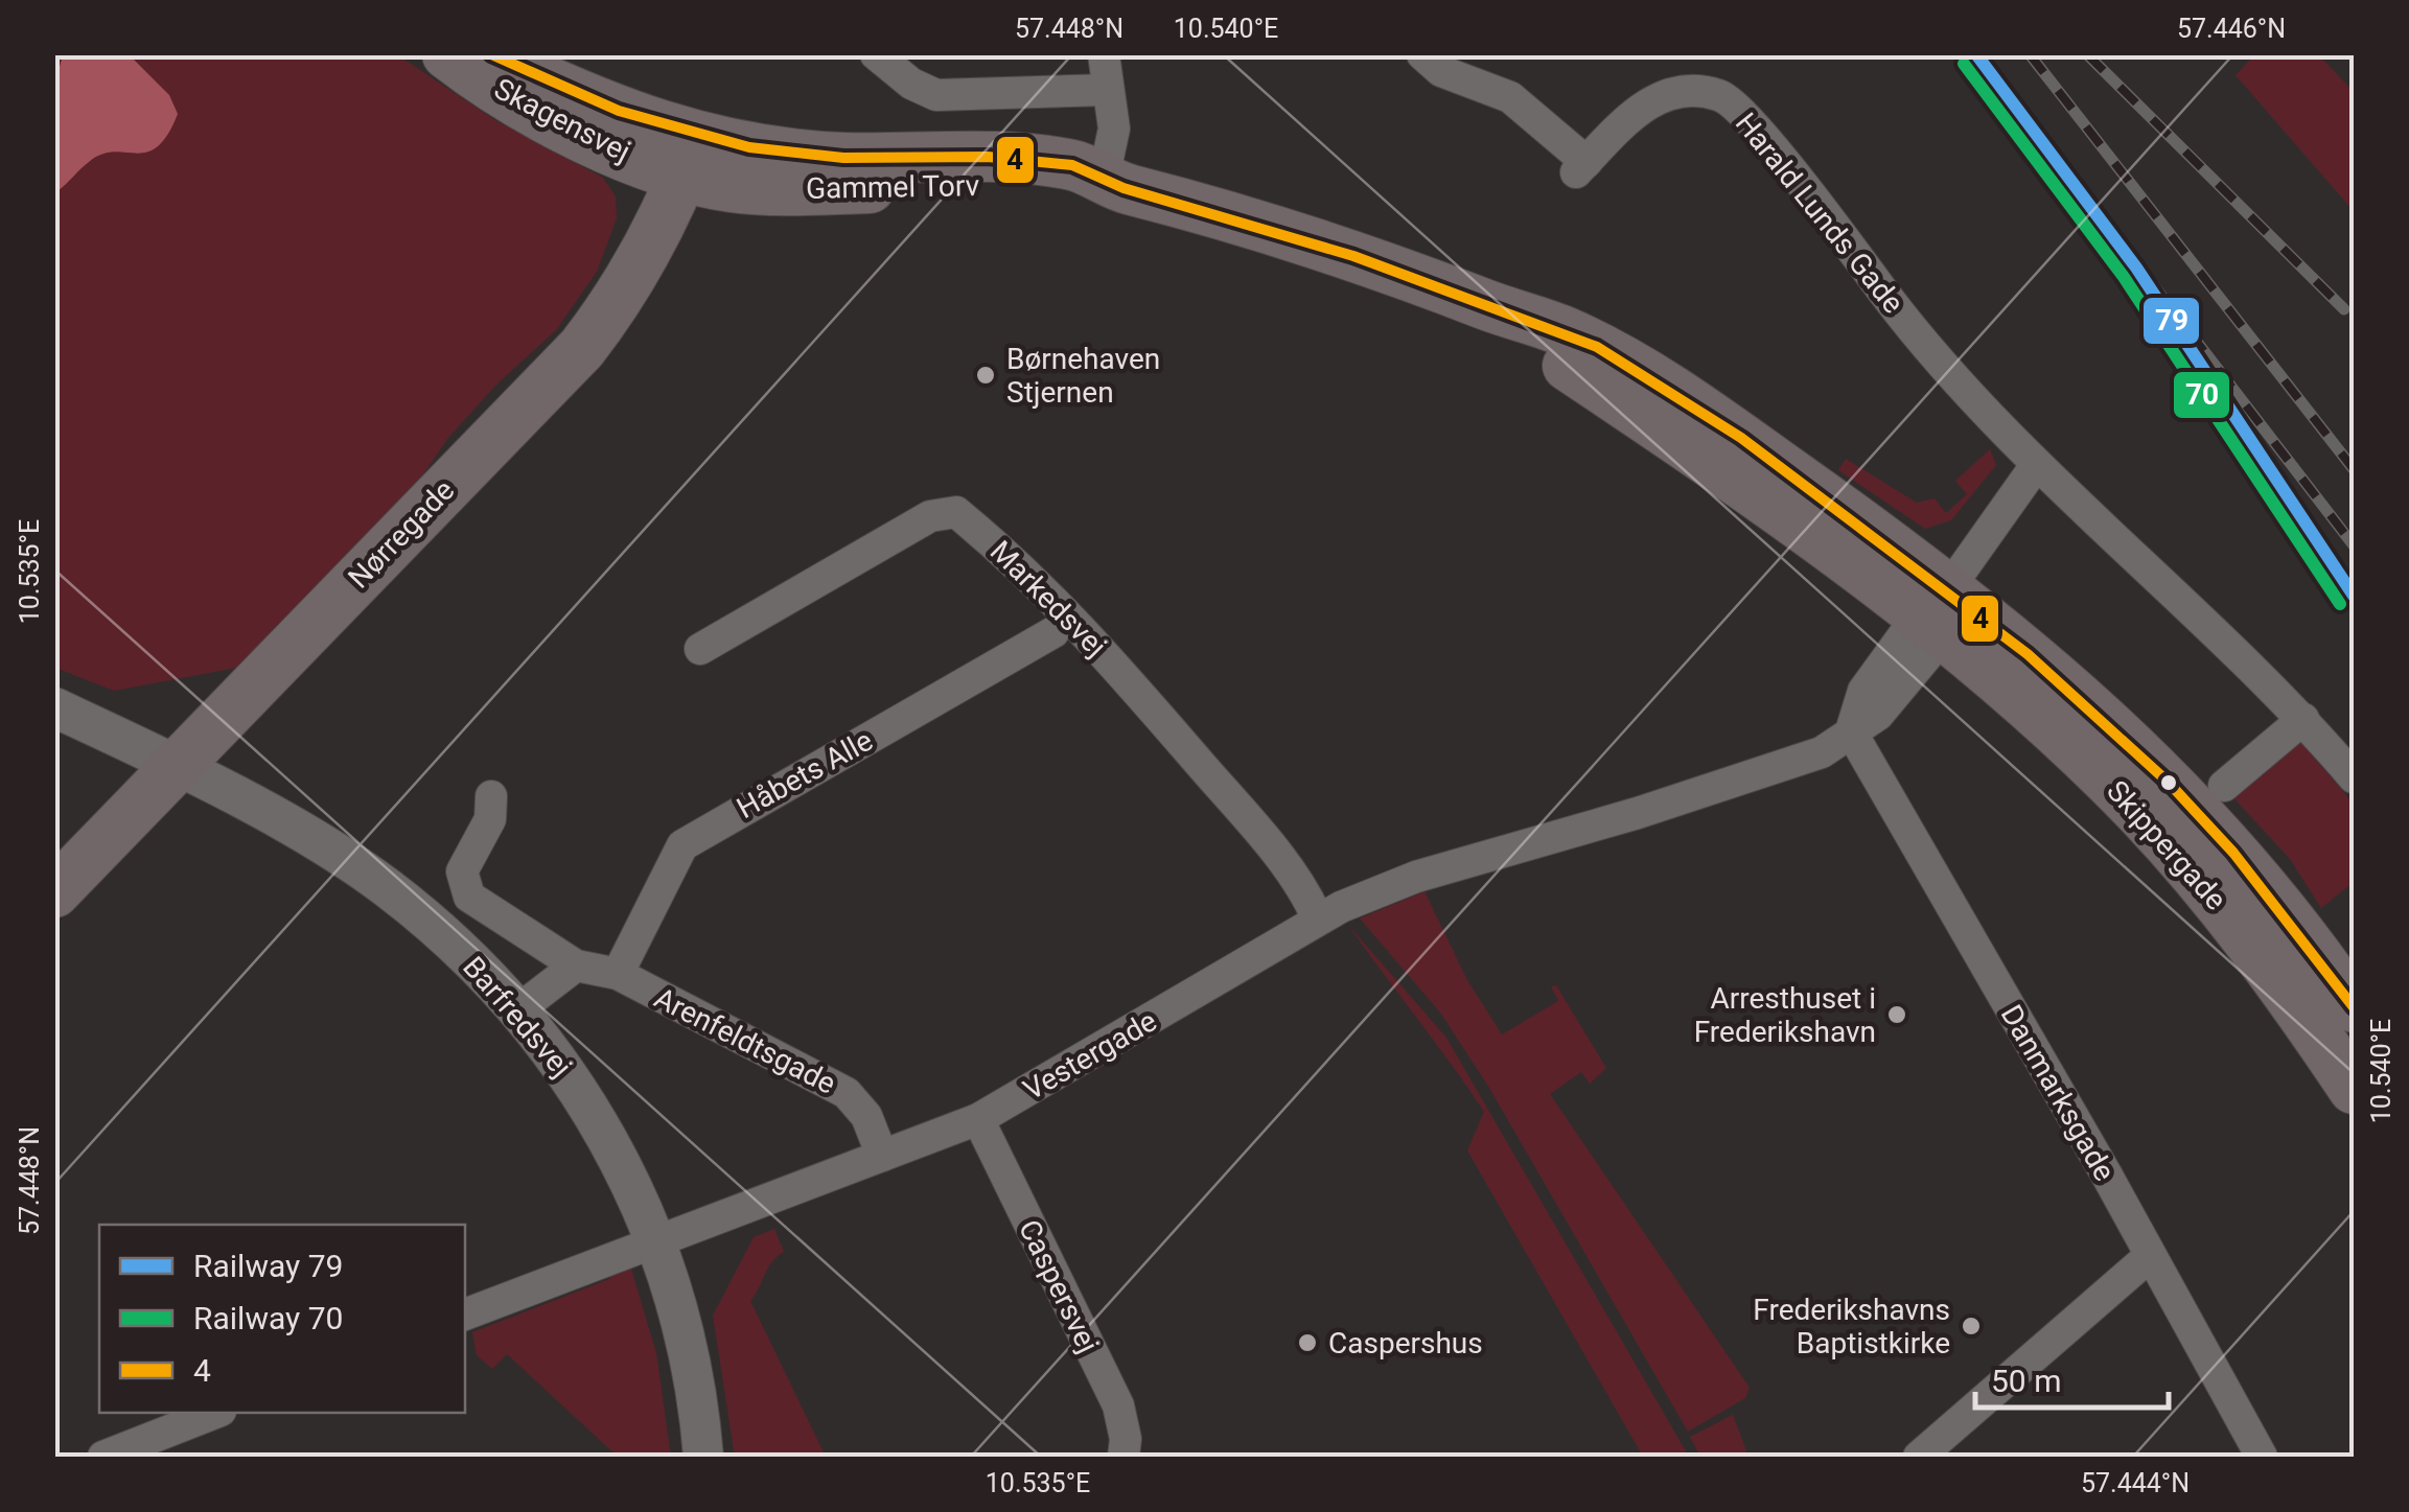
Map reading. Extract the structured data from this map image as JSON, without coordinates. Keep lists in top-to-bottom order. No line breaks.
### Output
{"streets":{"main road":["Skagensvej","Gammel Torv","Nørregade","Skippergade"],"street":["Harald Lunds Gade","Markedsvej","Håbets Alle","Barfredsvej","Arenfeldtsgade","Vestergade","Danmarksgade","Caspersvej"]},"crossings":[["Skagensvej","Gammel Torv"],["Skagensvej","Nørregade"],["Gammel Torv","Nørregade"],["Gammel Torv","Skippergade"],["Nørregade","Barfredsvej"],["Markedsvej","Vestergade"],["Håbets Alle","Arenfeldtsgade"],["Barfredsvej","Vestergade"],["Arenfeldtsgade","Vestergade"],["Vestergade","Danmarksgade"],["Vestergade","Caspersvej"]],"places":["Børnehaven Stjernen","Arresthuset i Frederikshavn","Frederikshavns Baptistkirke","Caspershus"],"lines":["rail line 79","transit line 4","rail line 70"],"legend":["Railway 79","Railway 70","4"],"scale_bar":"50 m","coordinates":["57.448°N","10.540°E","57.446°N","10.535°E","57.444°N"]}
